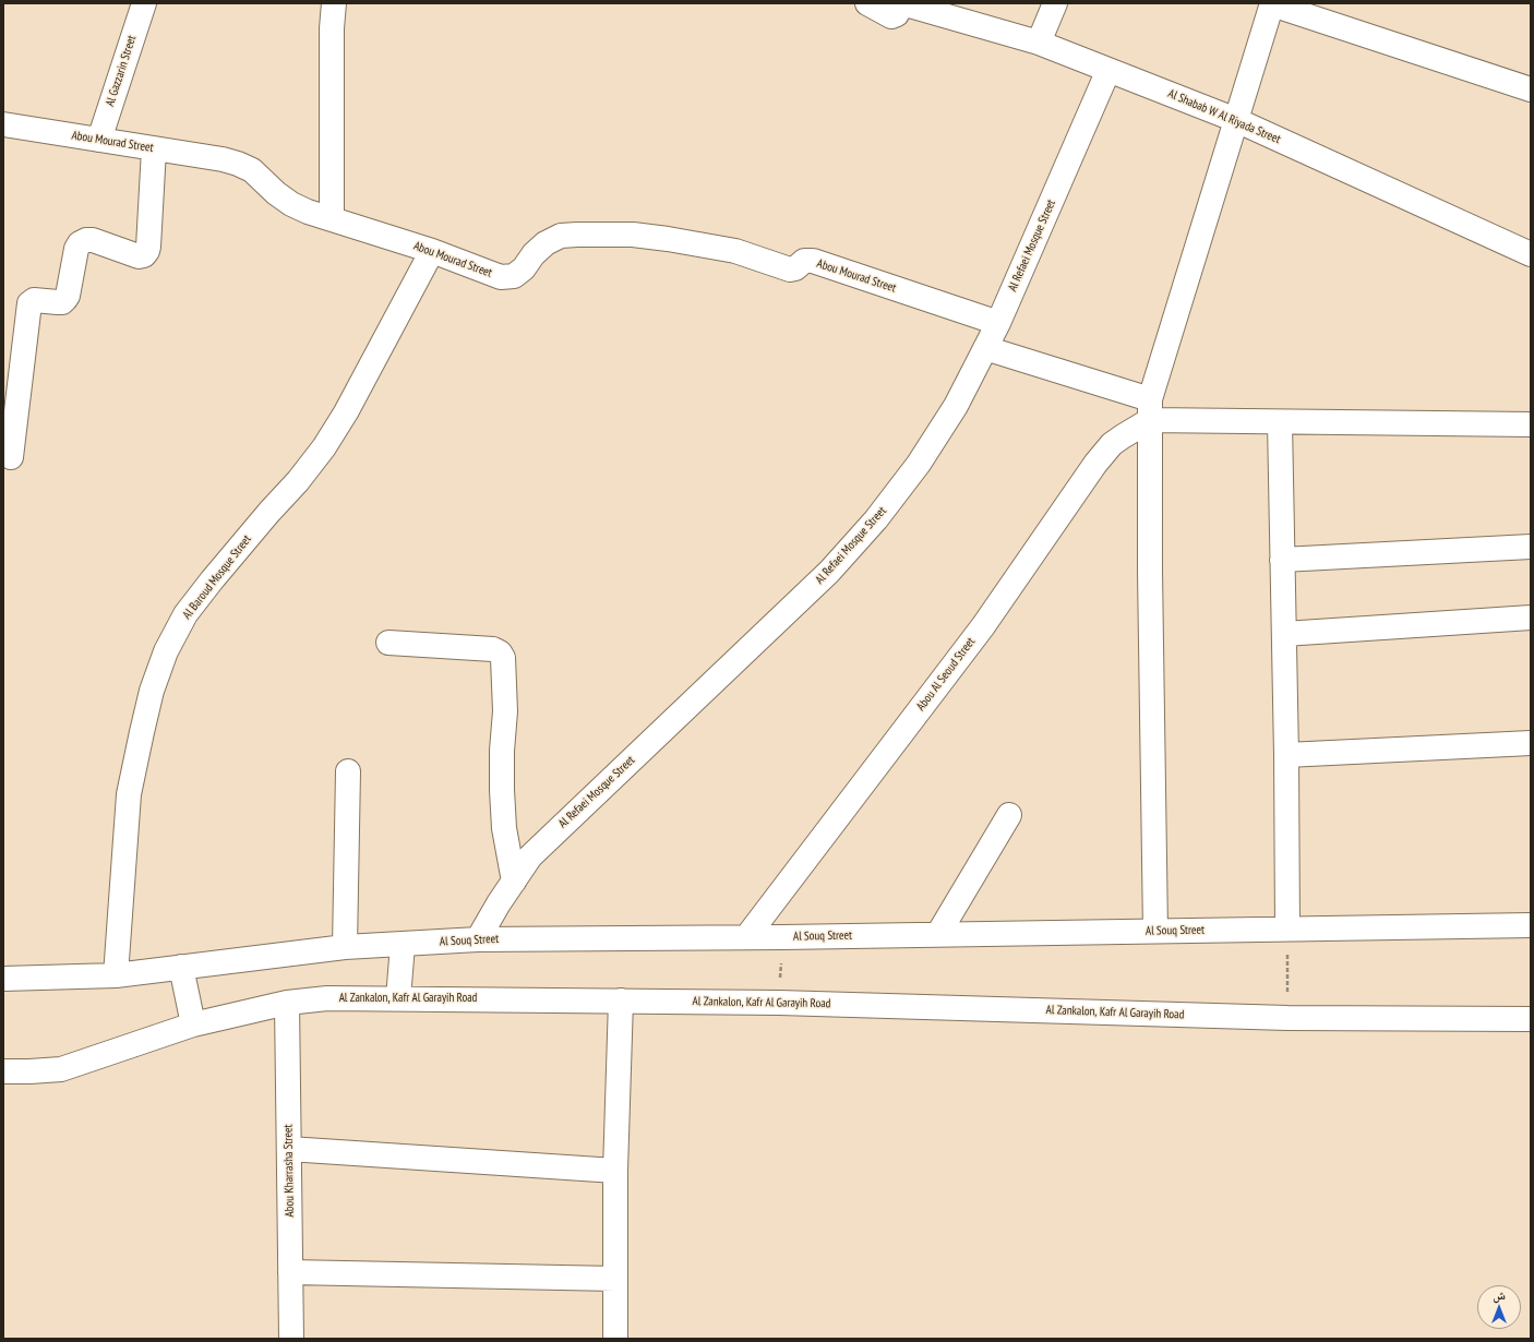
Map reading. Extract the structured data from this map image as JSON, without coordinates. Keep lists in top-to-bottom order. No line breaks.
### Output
{"streets":{"street":["Al Gazzarin Street","Al Shabab W Al Riyada Street","Abou Mourad Street","Al Refaei Mosque Street","Al Baroud Mosque Street","Abou Al Seoud Street","Al Souq Street","Al Zankalon, Kafr Al Garayih Road","Abou Kharrasha Street"]},"crossings":[["Al Gazzarin Street","Abou Mourad Street"],["Al Shabab W Al Riyada Street","Al Refaei Mosque Street"],["Abou Mourad Street","Al Refaei Mosque Street"],["Abou Mourad Street","Al Baroud Mosque Street"],["Al Refaei Mosque Street","Al Souq Street"],["Al Baroud Mosque Street","Al Souq Street"],["Abou Al Seoud Street","Al Souq Street"],["Al Zankalon, Kafr Al Garayih Road","Abou Kharrasha Street"]],"north":"top"}
